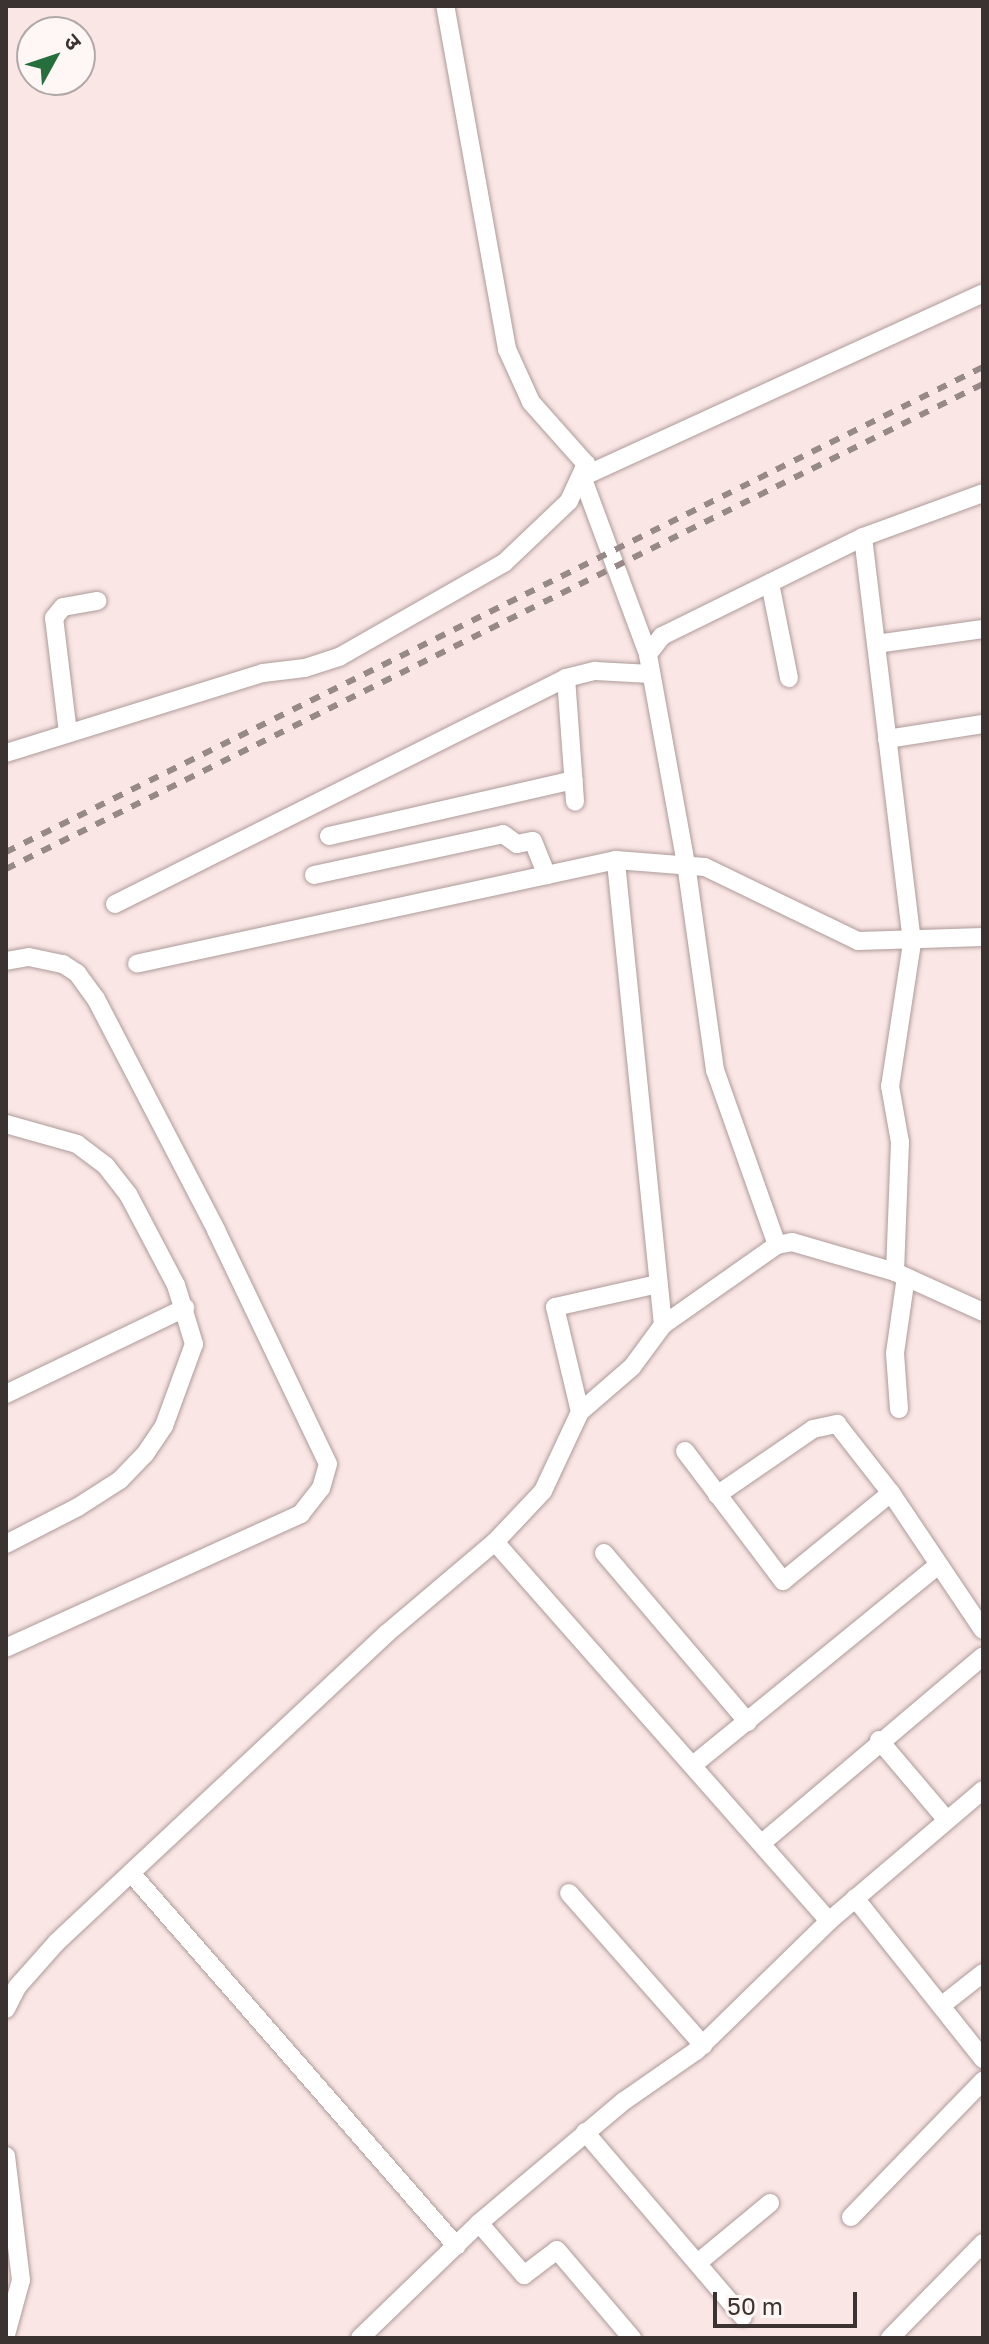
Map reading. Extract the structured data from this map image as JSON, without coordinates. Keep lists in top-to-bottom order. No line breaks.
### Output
{"scale_bar":"50 m","north":"top right"}
